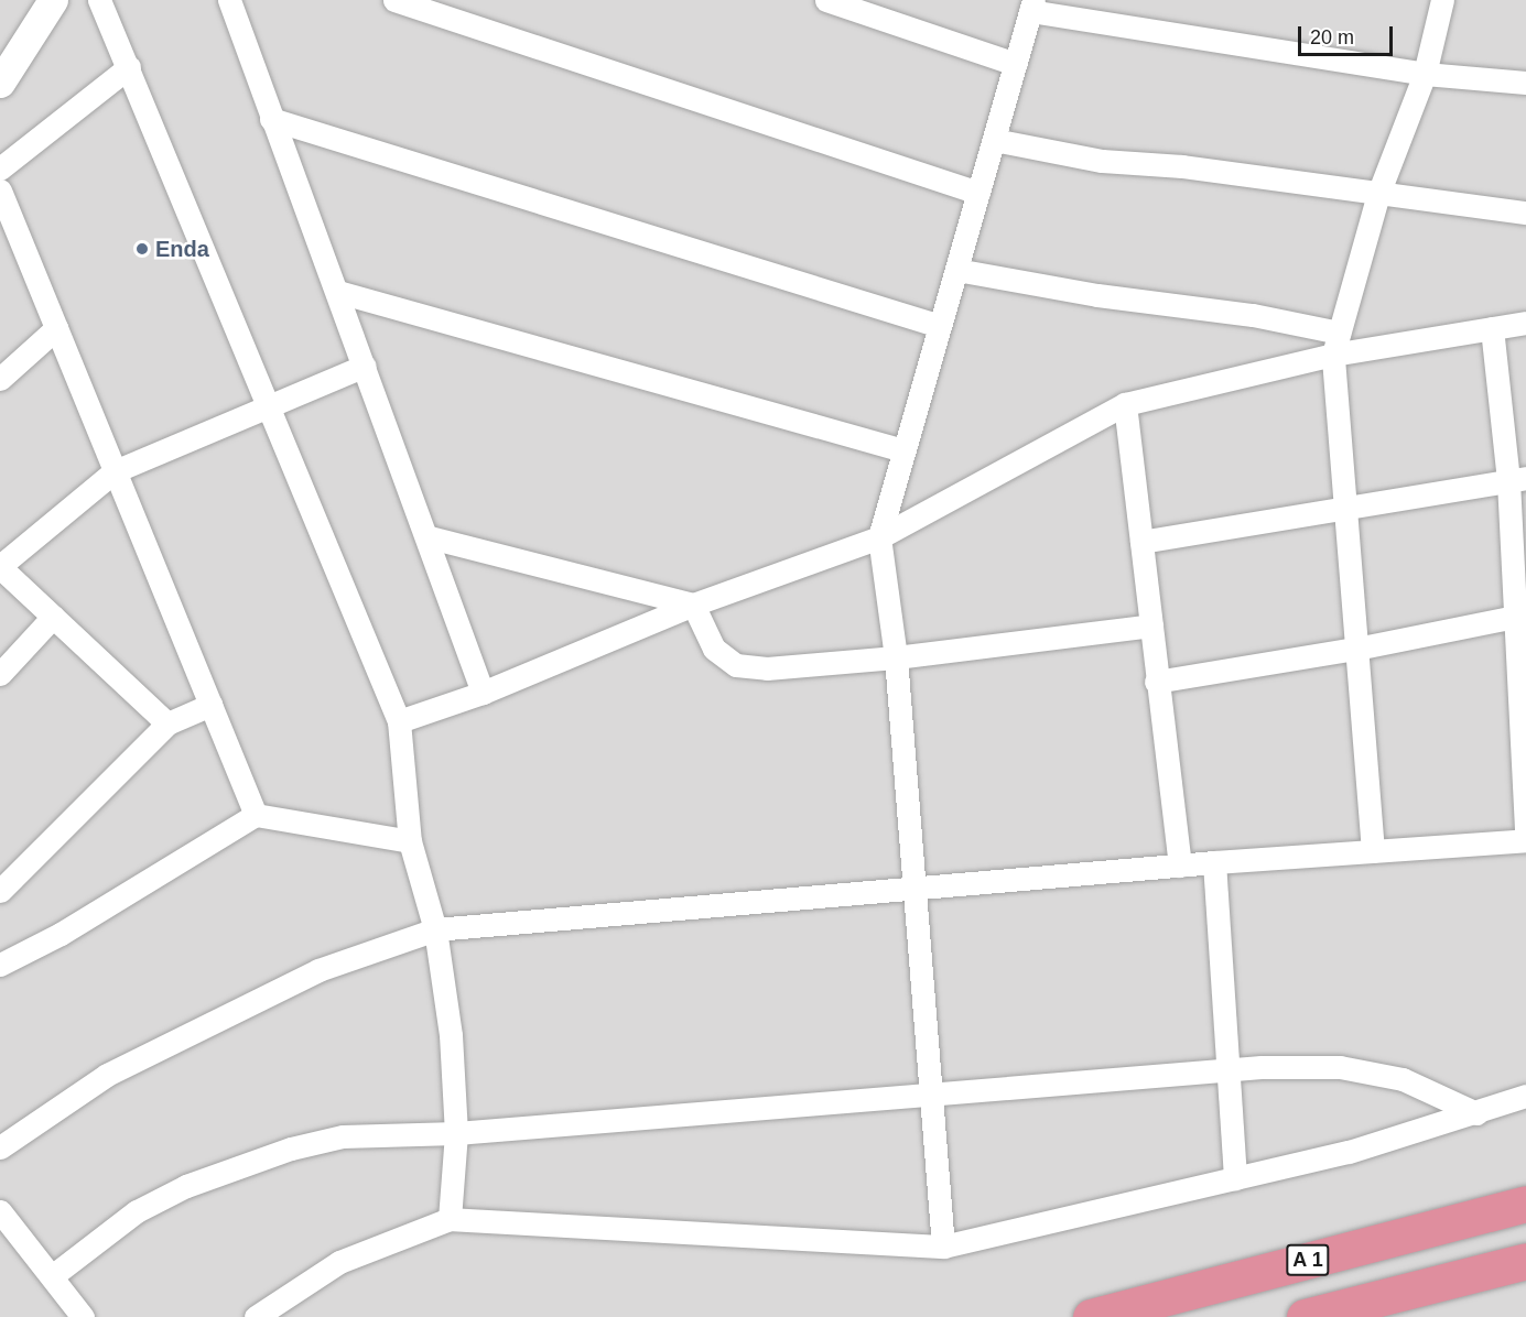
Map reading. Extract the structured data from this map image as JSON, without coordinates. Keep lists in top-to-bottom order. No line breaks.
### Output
{"streets":{"highway":["A 1"]},"places":["Enda"],"scale_bar":"20 m"}
